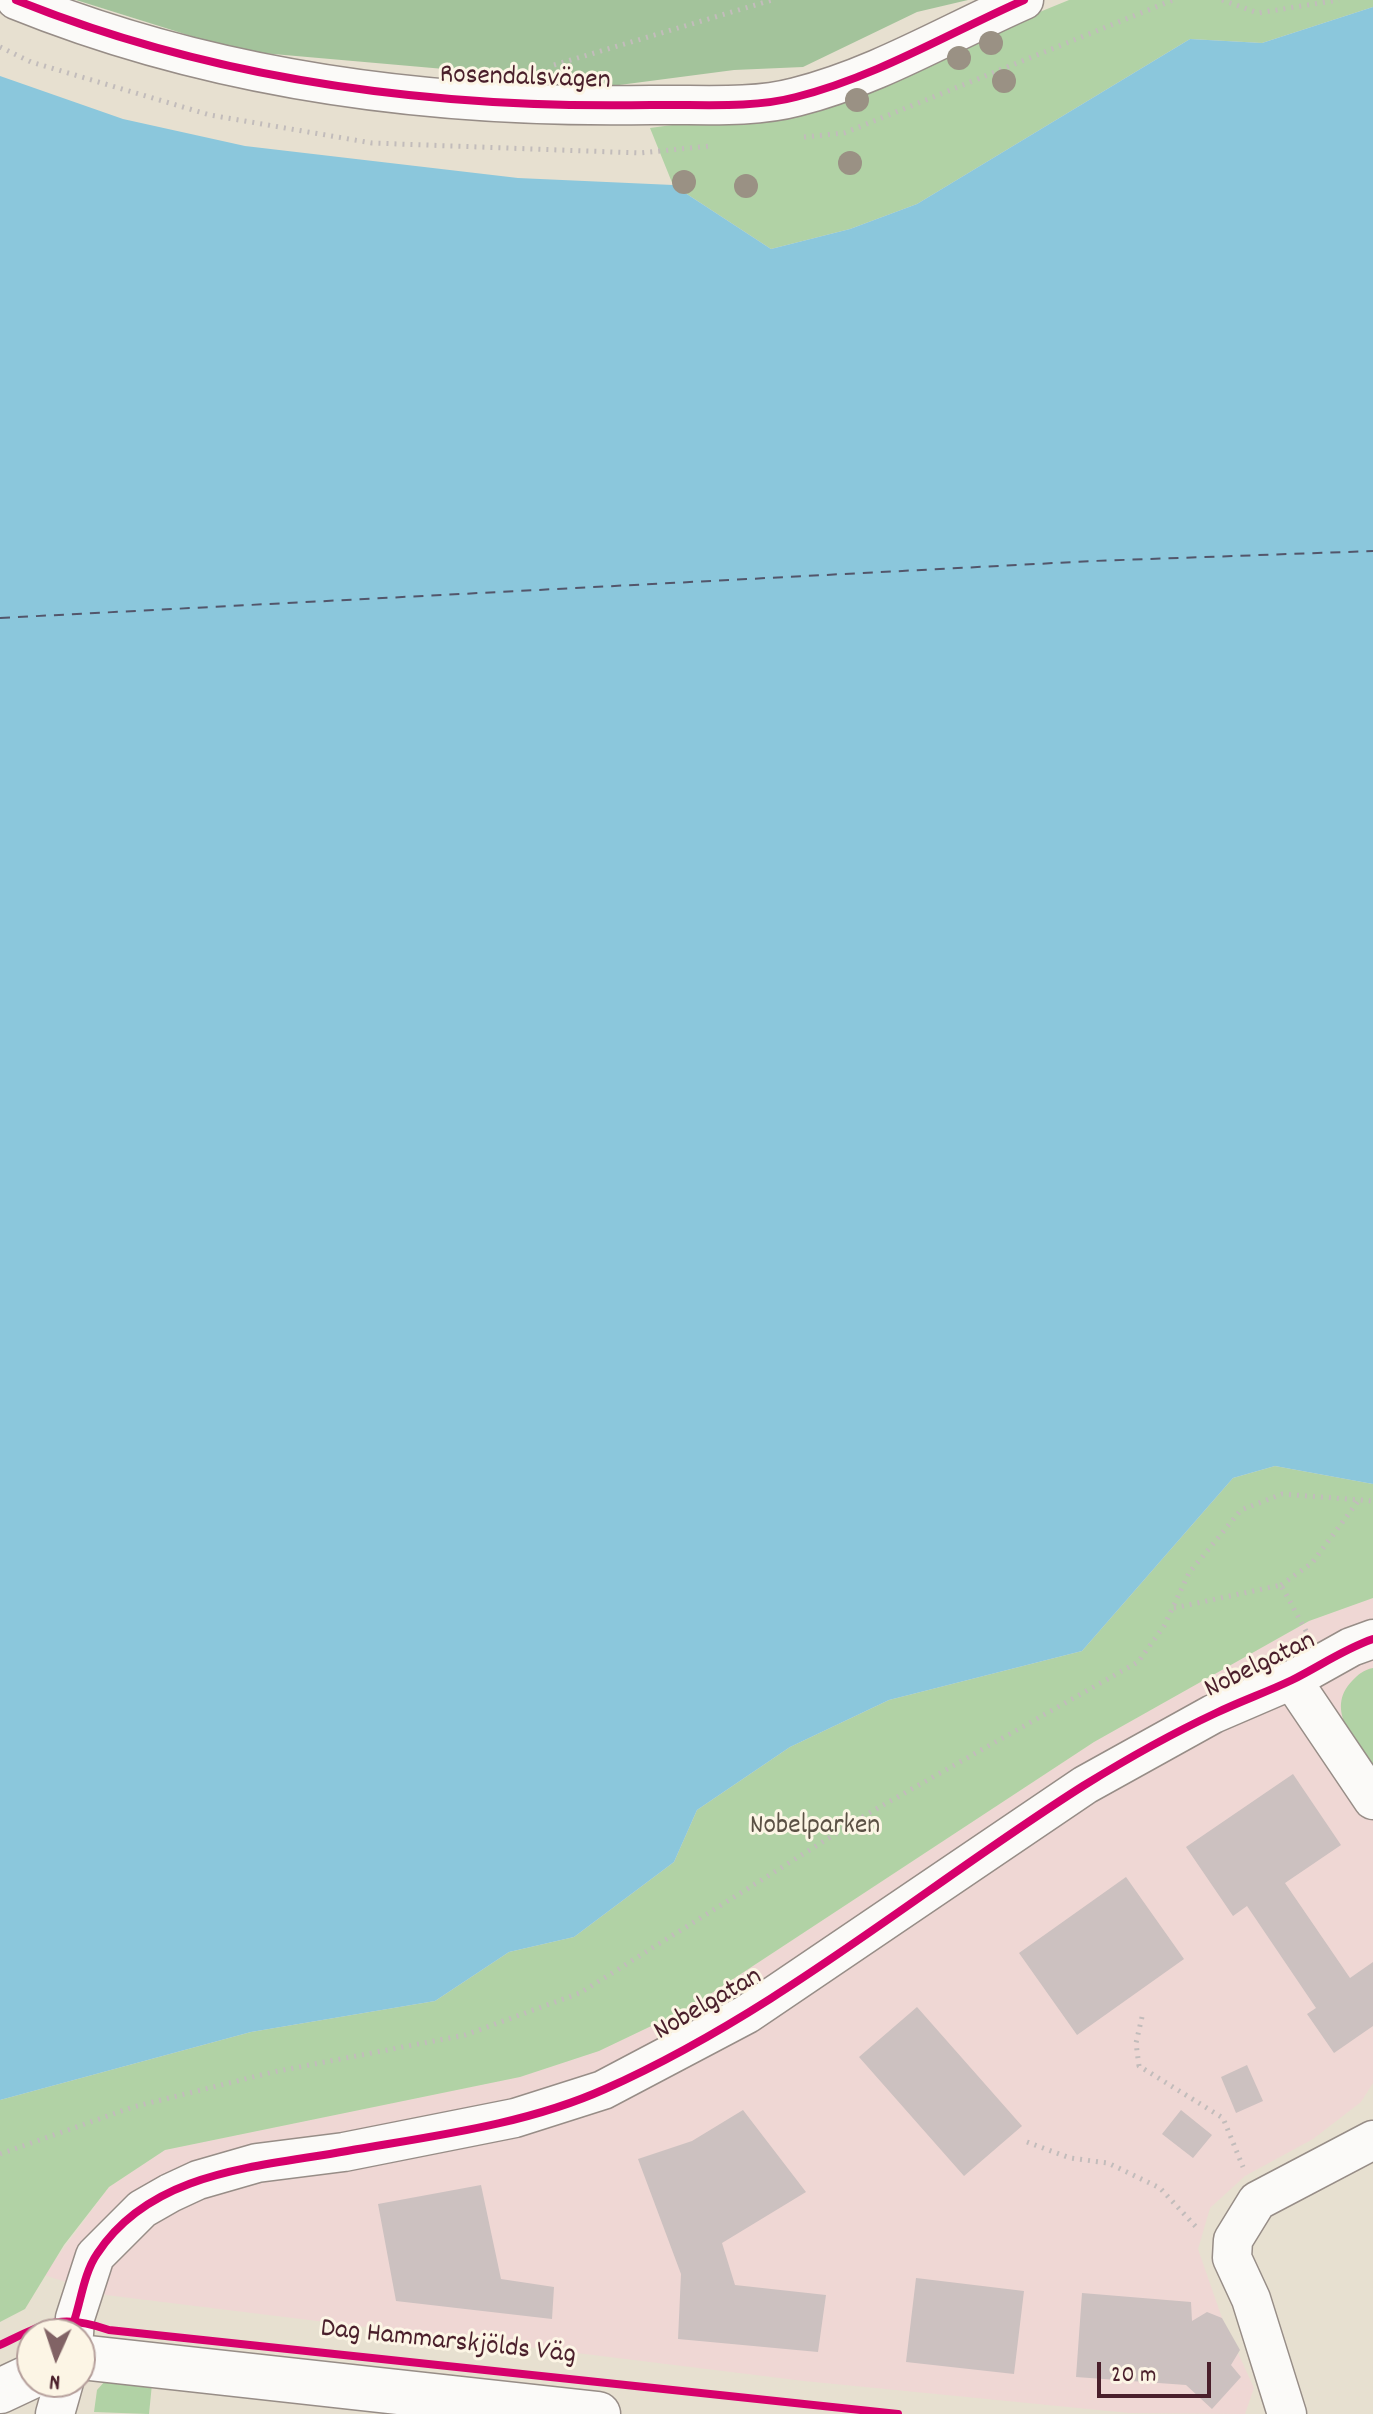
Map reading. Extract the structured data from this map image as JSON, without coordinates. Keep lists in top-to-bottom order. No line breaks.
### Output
{"streets":{"street":["Rosendalsvägen","Nobelgatan","Dag Hammarskjölds Väg"]},"parks":["Nobelparken"],"scale_bar":"20 m","north":"bottom"}
